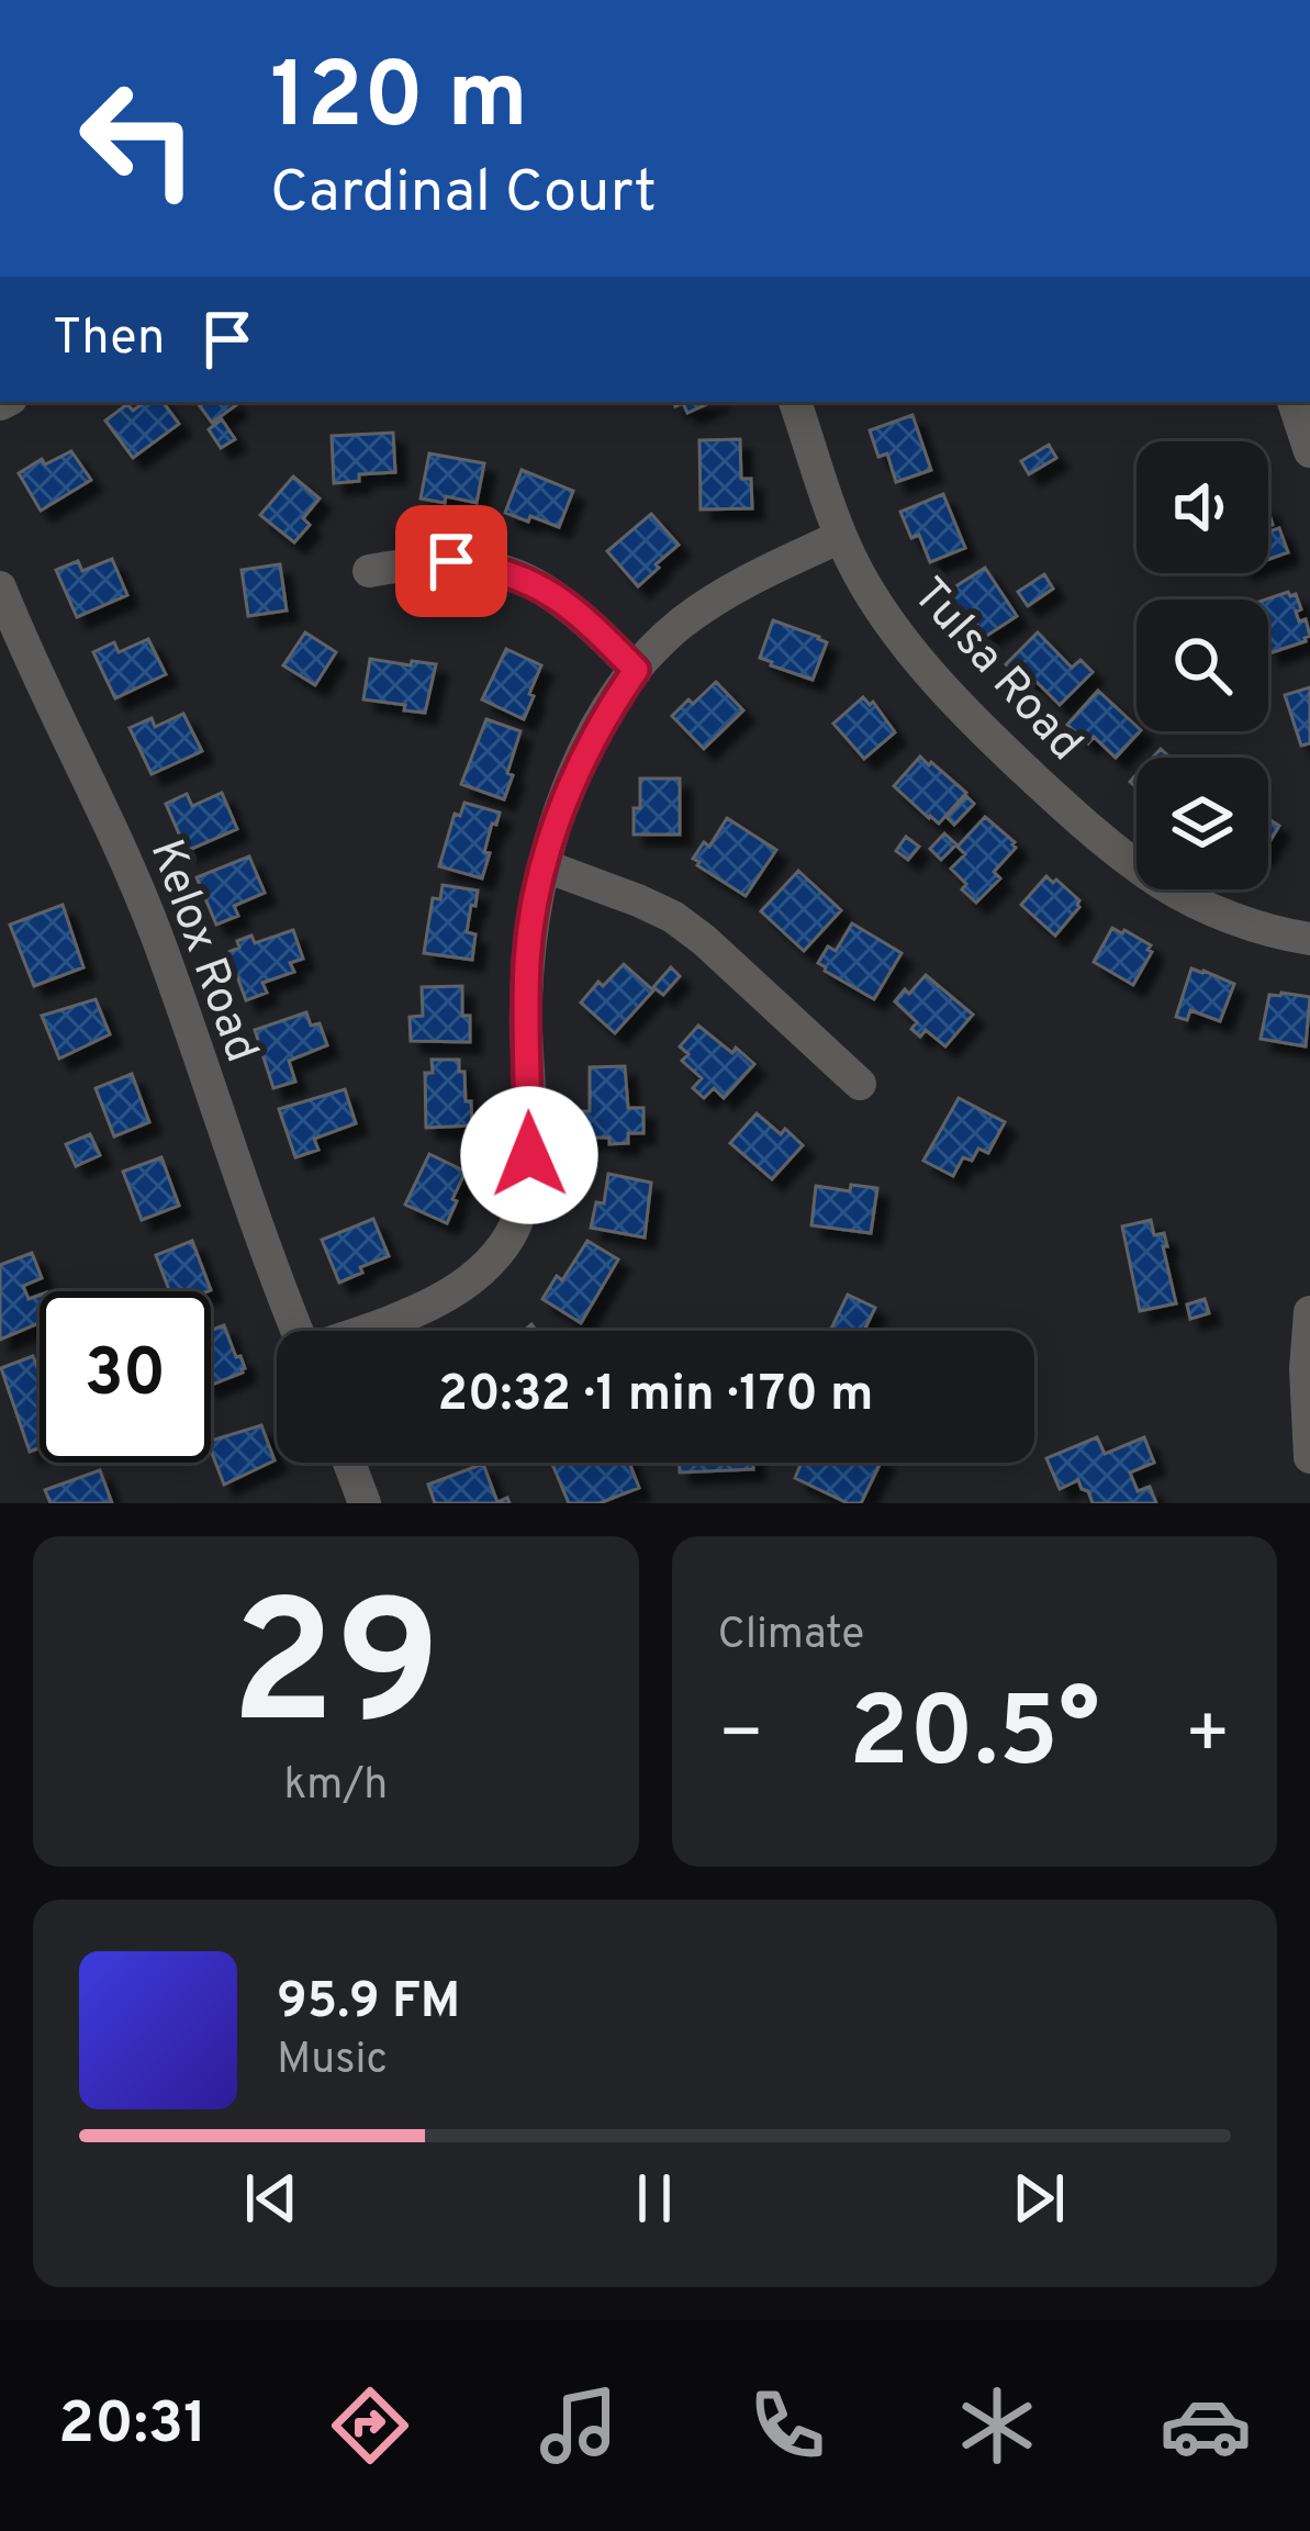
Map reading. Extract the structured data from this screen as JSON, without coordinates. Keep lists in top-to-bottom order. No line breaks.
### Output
{"streets":{"street":["Tulsa Road","Kelox Road"]},"page":{"turn":["120 m","Cardinal Court"],"then":"Then","limit":"30","trip":"20:32 · 1 min · 170 m","tile":[["29","km/h"],"Climate"],"heat":["−","20.5°","+"],"song":["95.9 FM","Music"],"tabs":"20:31"}}
